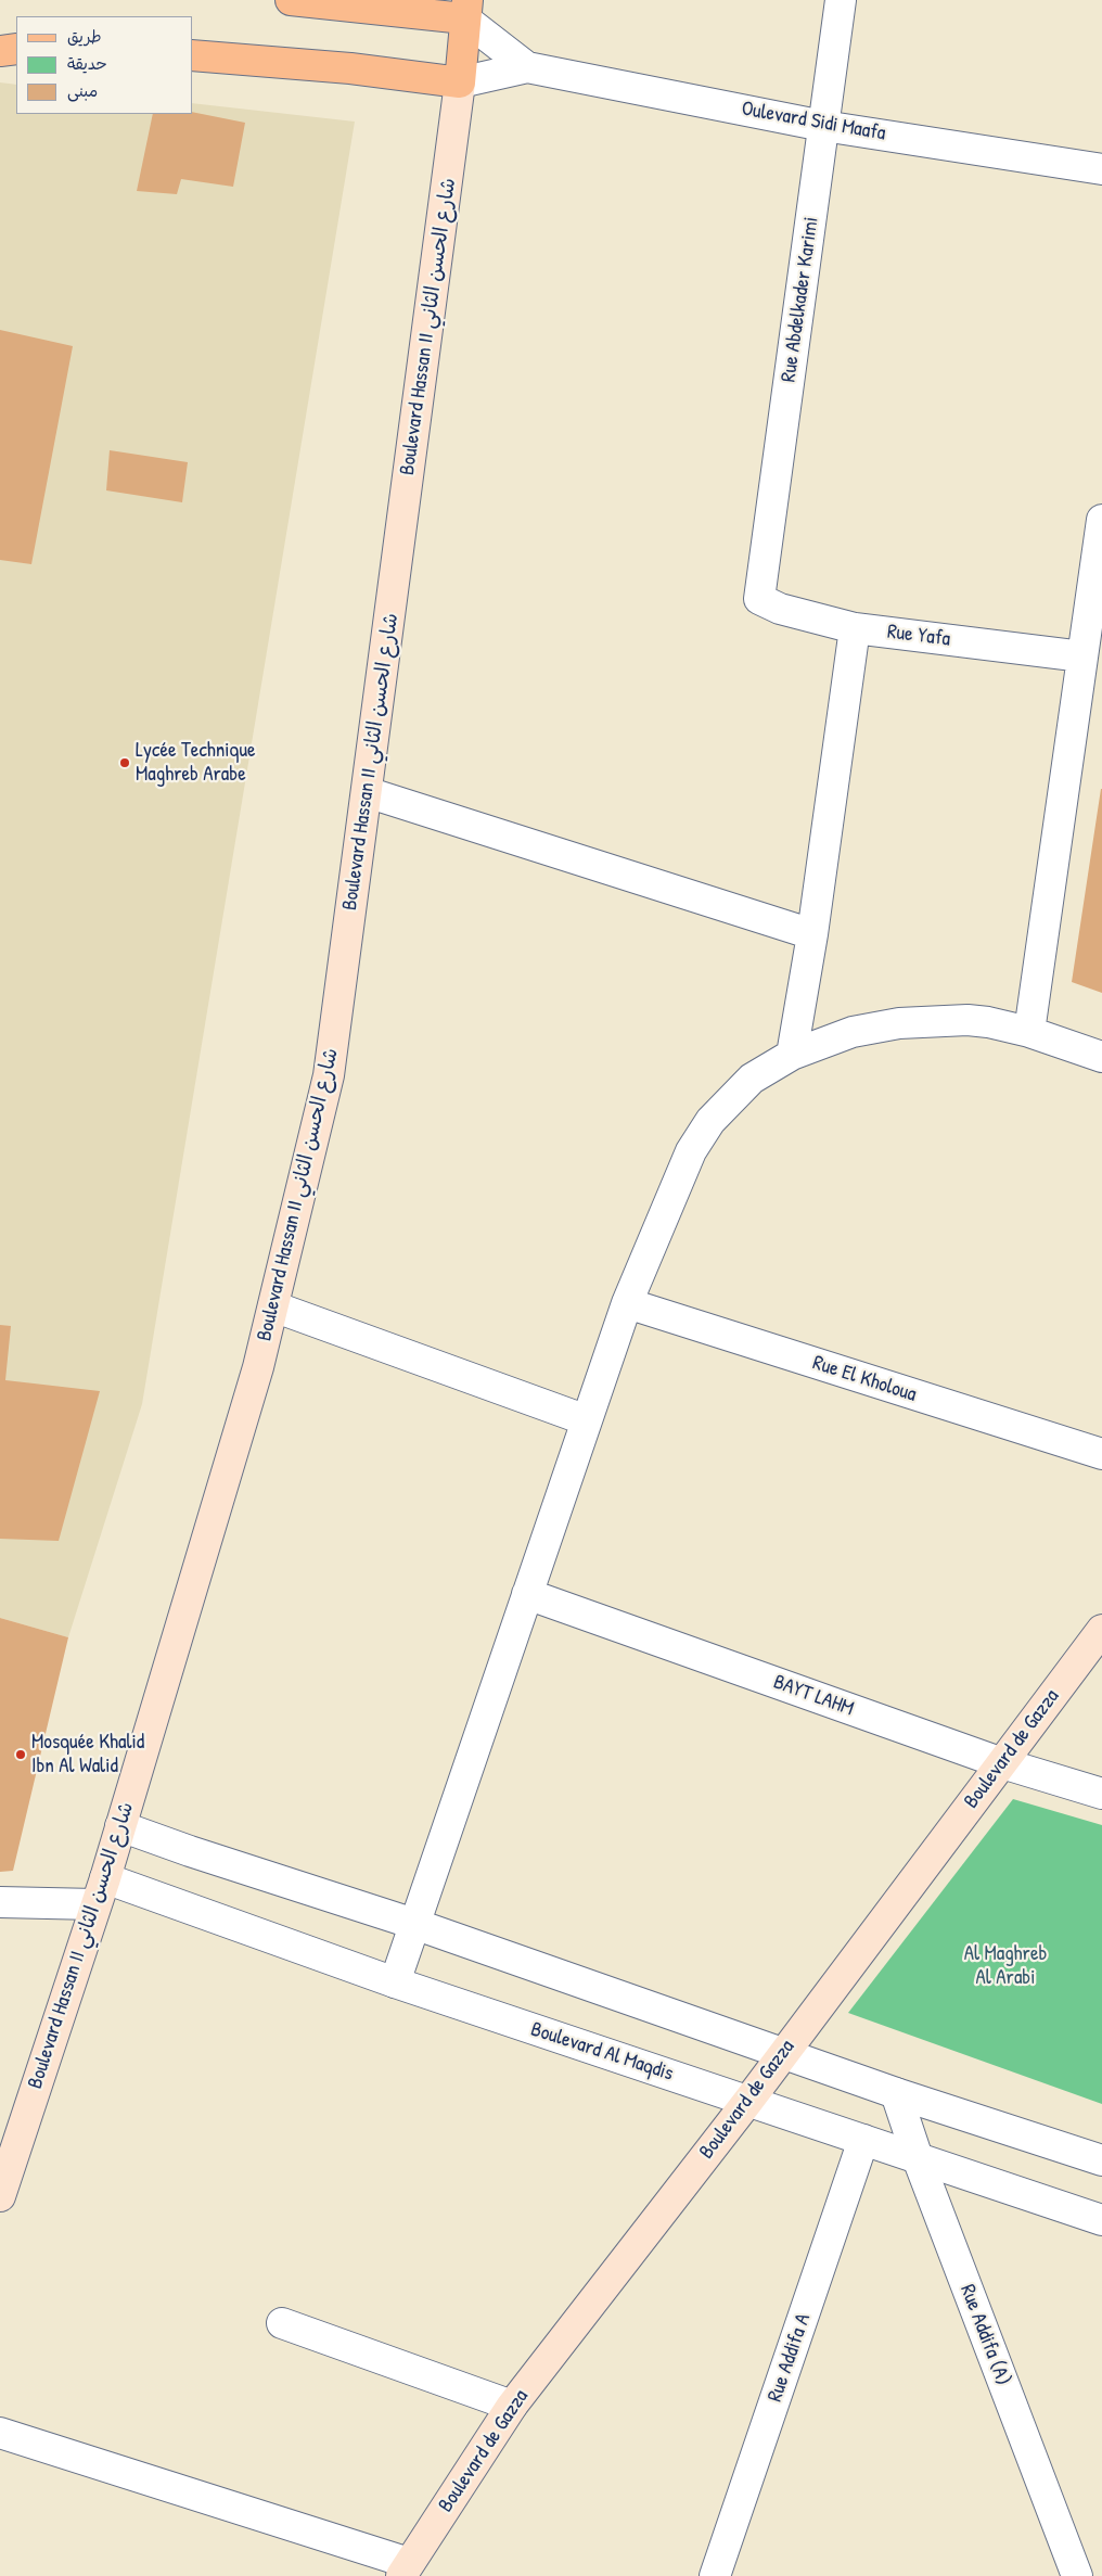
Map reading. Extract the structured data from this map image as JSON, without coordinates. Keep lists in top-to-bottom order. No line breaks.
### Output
{"streets":{"main road":["Boulevard Hassan II شارع الحسن الثاني","Boulevard de Gazza"],"street":["Oulevard Sidi Maafa","Rue Abdelkader Karimi","Rue Yafa","Rue El Kholoua","BAYT LAHM","Boulevard Al Maqdis","Rue Addifa (A)","Rue Addifa A"]},"crossings":[["Oulevard Sidi Maafa","Rue Abdelkader Karimi"],["Rue Abdelkader Karimi","Rue Yafa"],["Boulevard Hassan II شارع الحسن الثاني","Boulevard Al Maqdis"],["BAYT LAHM","Boulevard de Gazza"],["Boulevard de Gazza","Boulevard Al Maqdis"],["Boulevard Al Maqdis","Rue Addifa (A)"],["Boulevard Al Maqdis","Rue Addifa A"]],"parks":["Al Maghreb Al Arabi"],"places":["Lycée Technique Maghreb Arabe","Mosquée Khalid Ibn Al Walid"],"legend":["طريق","حديقة","مبنى"]}
